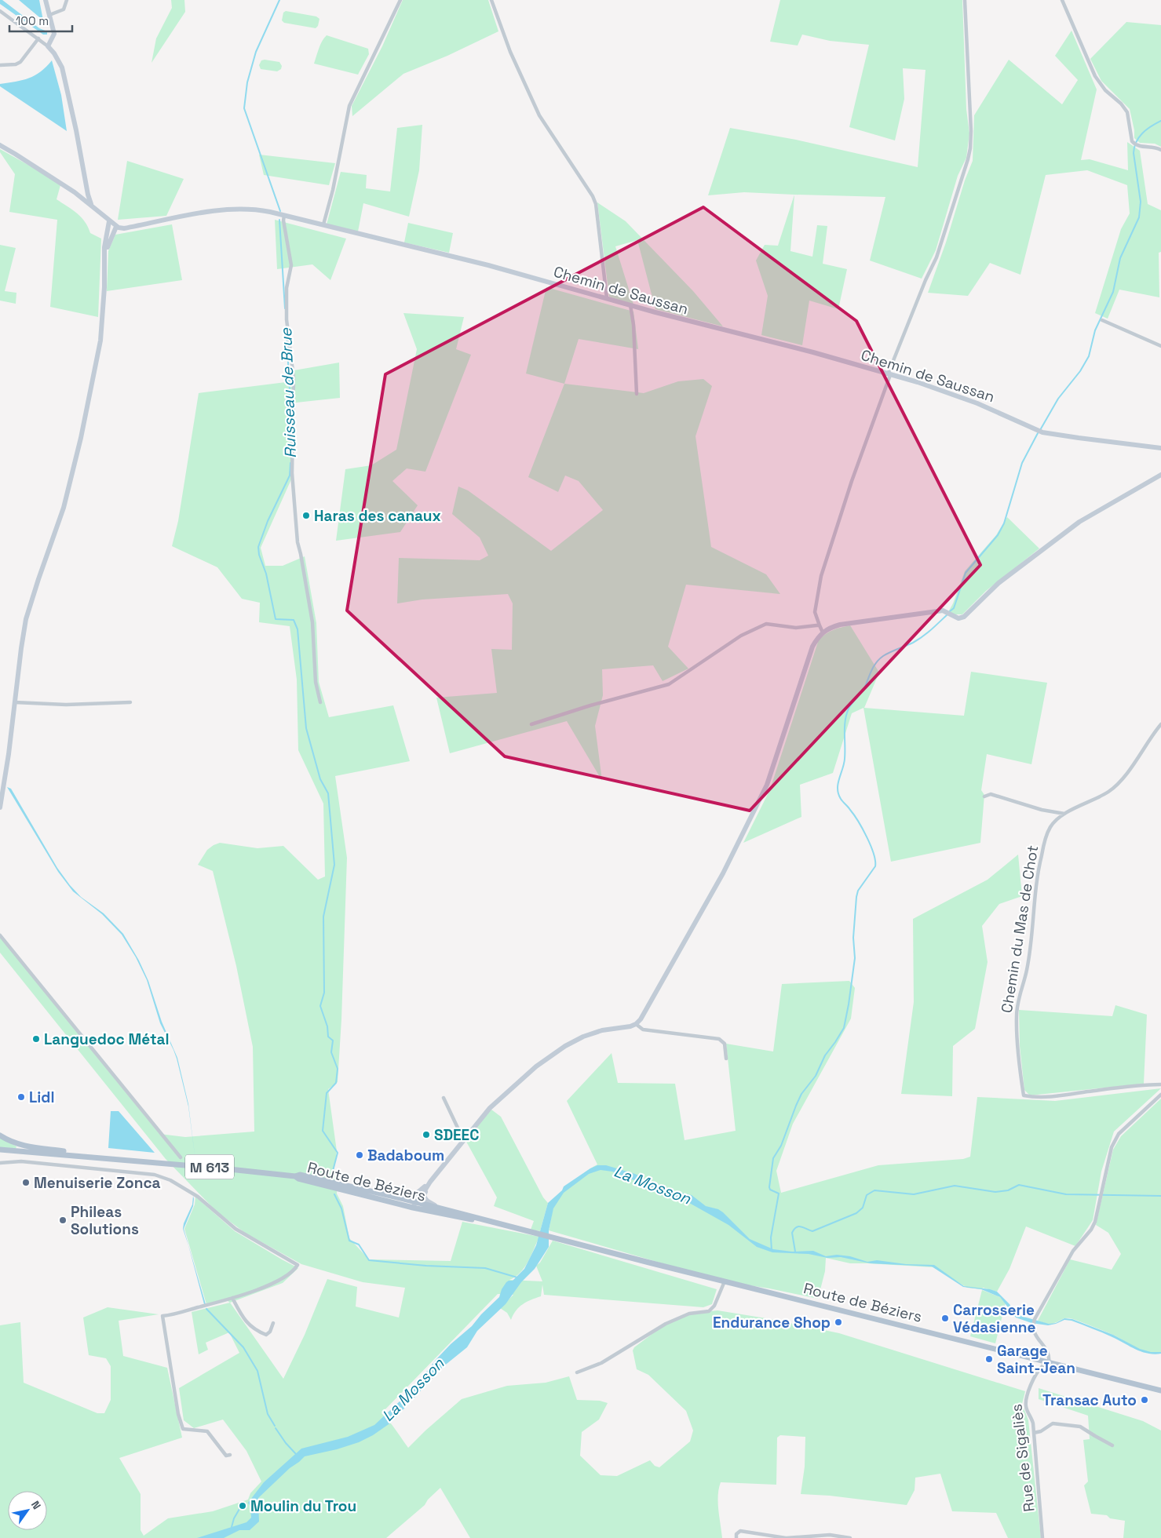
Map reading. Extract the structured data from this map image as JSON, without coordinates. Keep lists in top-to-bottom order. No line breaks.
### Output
{"streets":{"main road":["M 613","Route de Béziers"],"street":["Chemin de Saussan","Chemin du Mas de Chot","Rue de Sigaliès"]},"crossings":[["M 613","Route de Béziers"],["Route de Béziers","Rue de Sigaliès"]],"water":["Ruisseau de Brue","La Mosson"],"places":["Haras des canaux","Languedoc Métal","Lidl","SDEEC","Badaboum","Menuiserie Zonca","Phileas Solutions","Carrosserie Védasienne","Endurance Shop","Garage Saint-Jean","Transac Auto","Moulin du Trou"],"scale_bar":"100 m","north":"top right"}
